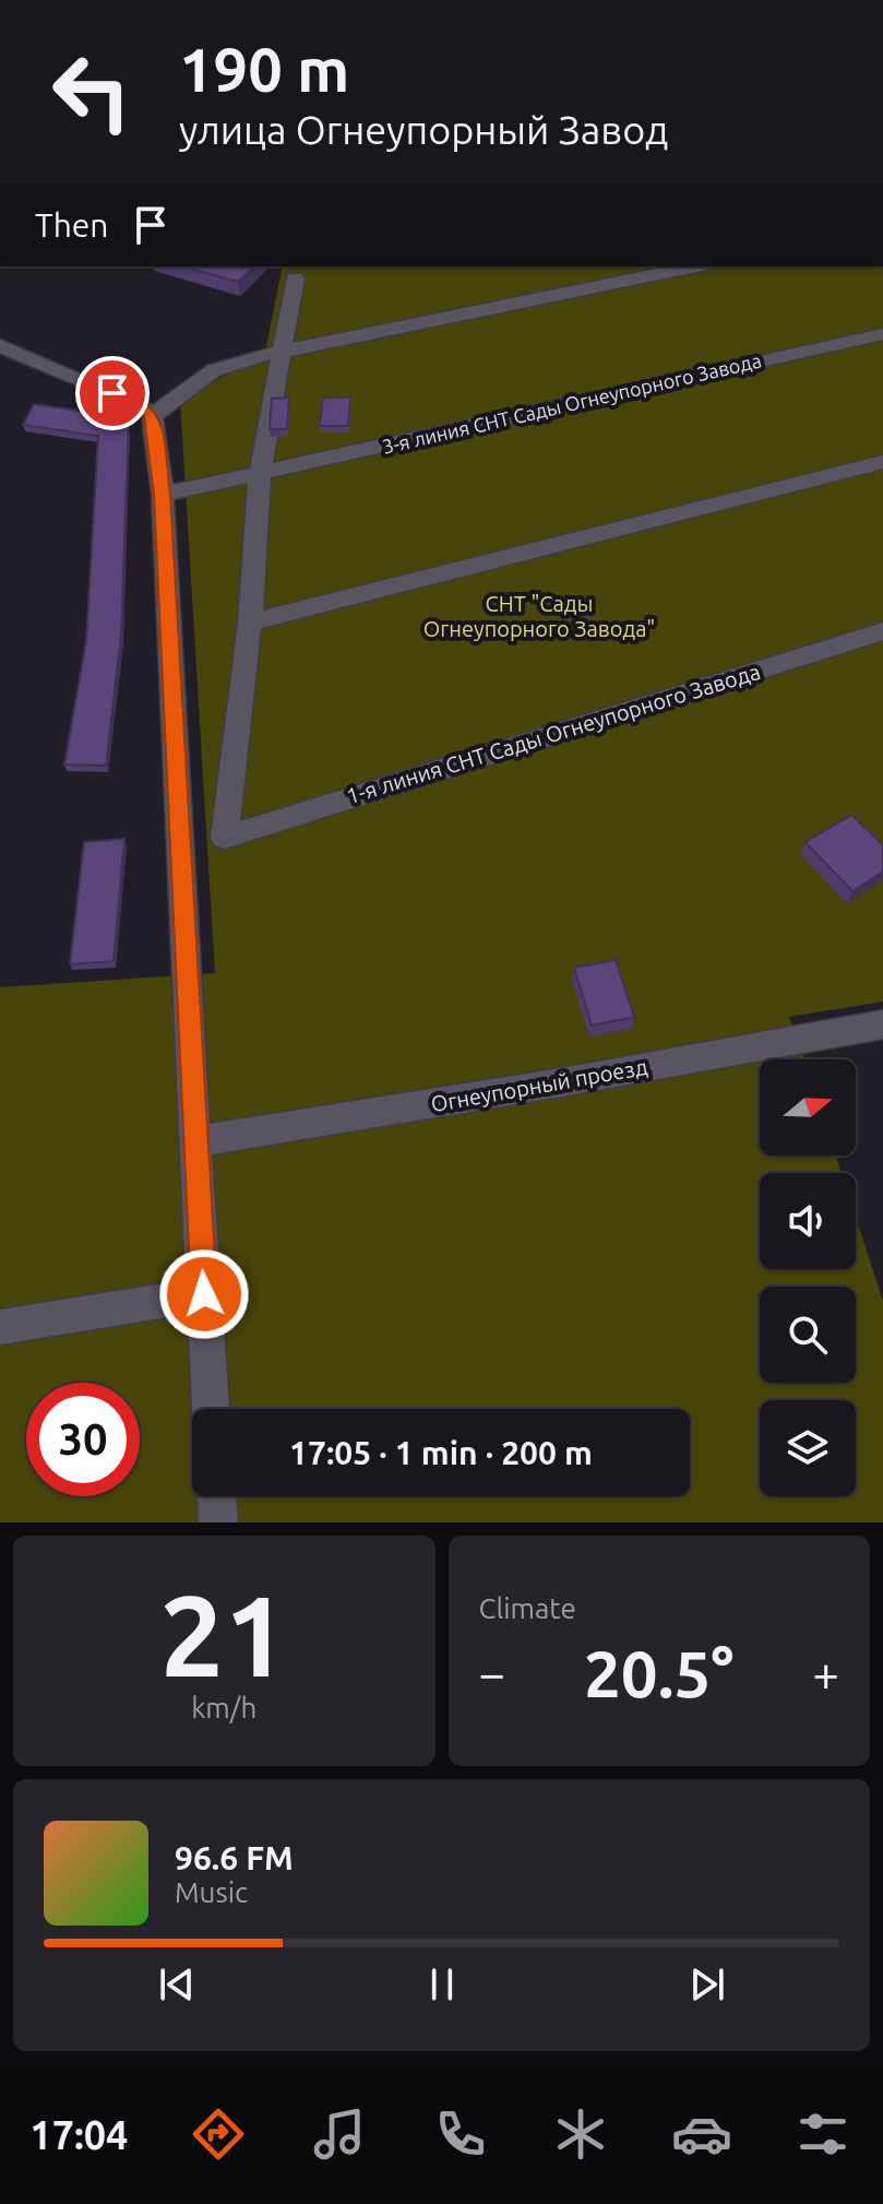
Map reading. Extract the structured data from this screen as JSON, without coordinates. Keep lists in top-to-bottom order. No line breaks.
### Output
{"streets":{"street":["3-я линия СНТ Сады Огнеупорного Завода","1-я линия СНТ Сады Огнеупорного Завода","Огнеупорный проезд"]},"parks":["СНТ \"Сады Огнеупорного Завода\""],"north":"right","page":{"turn":["190 m","улица Огнеупорный Завод"],"then":"Then","limit":"30","trip":"17:05 · 1 min · 200 m","tile":[["21","km/h"],"Climate"],"heat":["−","20.5°","+"],"song":["96.6 FM","Music"],"tabs":"17:04"}}
